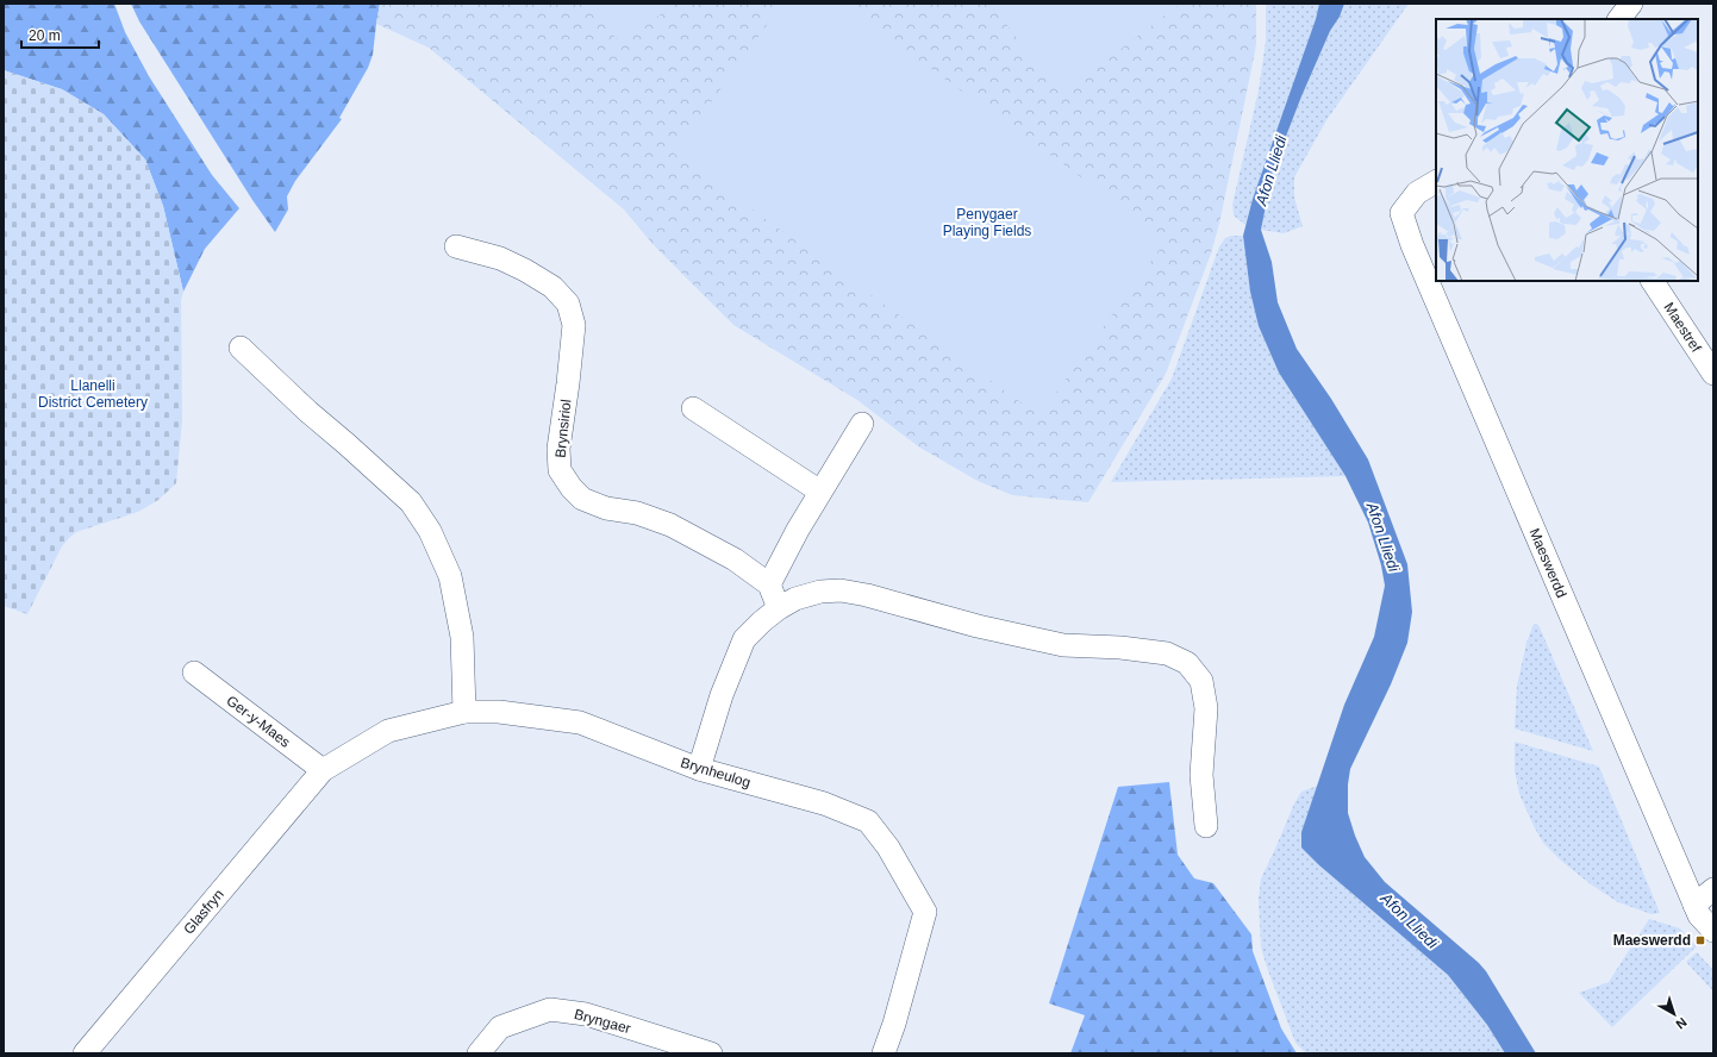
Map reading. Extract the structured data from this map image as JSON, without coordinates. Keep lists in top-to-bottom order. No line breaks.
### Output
{"streets":{"street":["Maestref","Brynsiriol","Maeswerdd","Ger-y-Maes","Brynheulog","Glasfryn","Bryngaer"]},"crossings":[["Ger-y-Maes","Brynheulog"],["Ger-y-Maes","Glasfryn"],["Brynheulog","Glasfryn"]],"water":["Afon Lliedi"],"parks":["Penygaer Playing Fields","Llanelli District Cemetery"],"places":{"transit":["Maeswerdd"]},"scale_bar":"20 m","north":"bottom right"}
